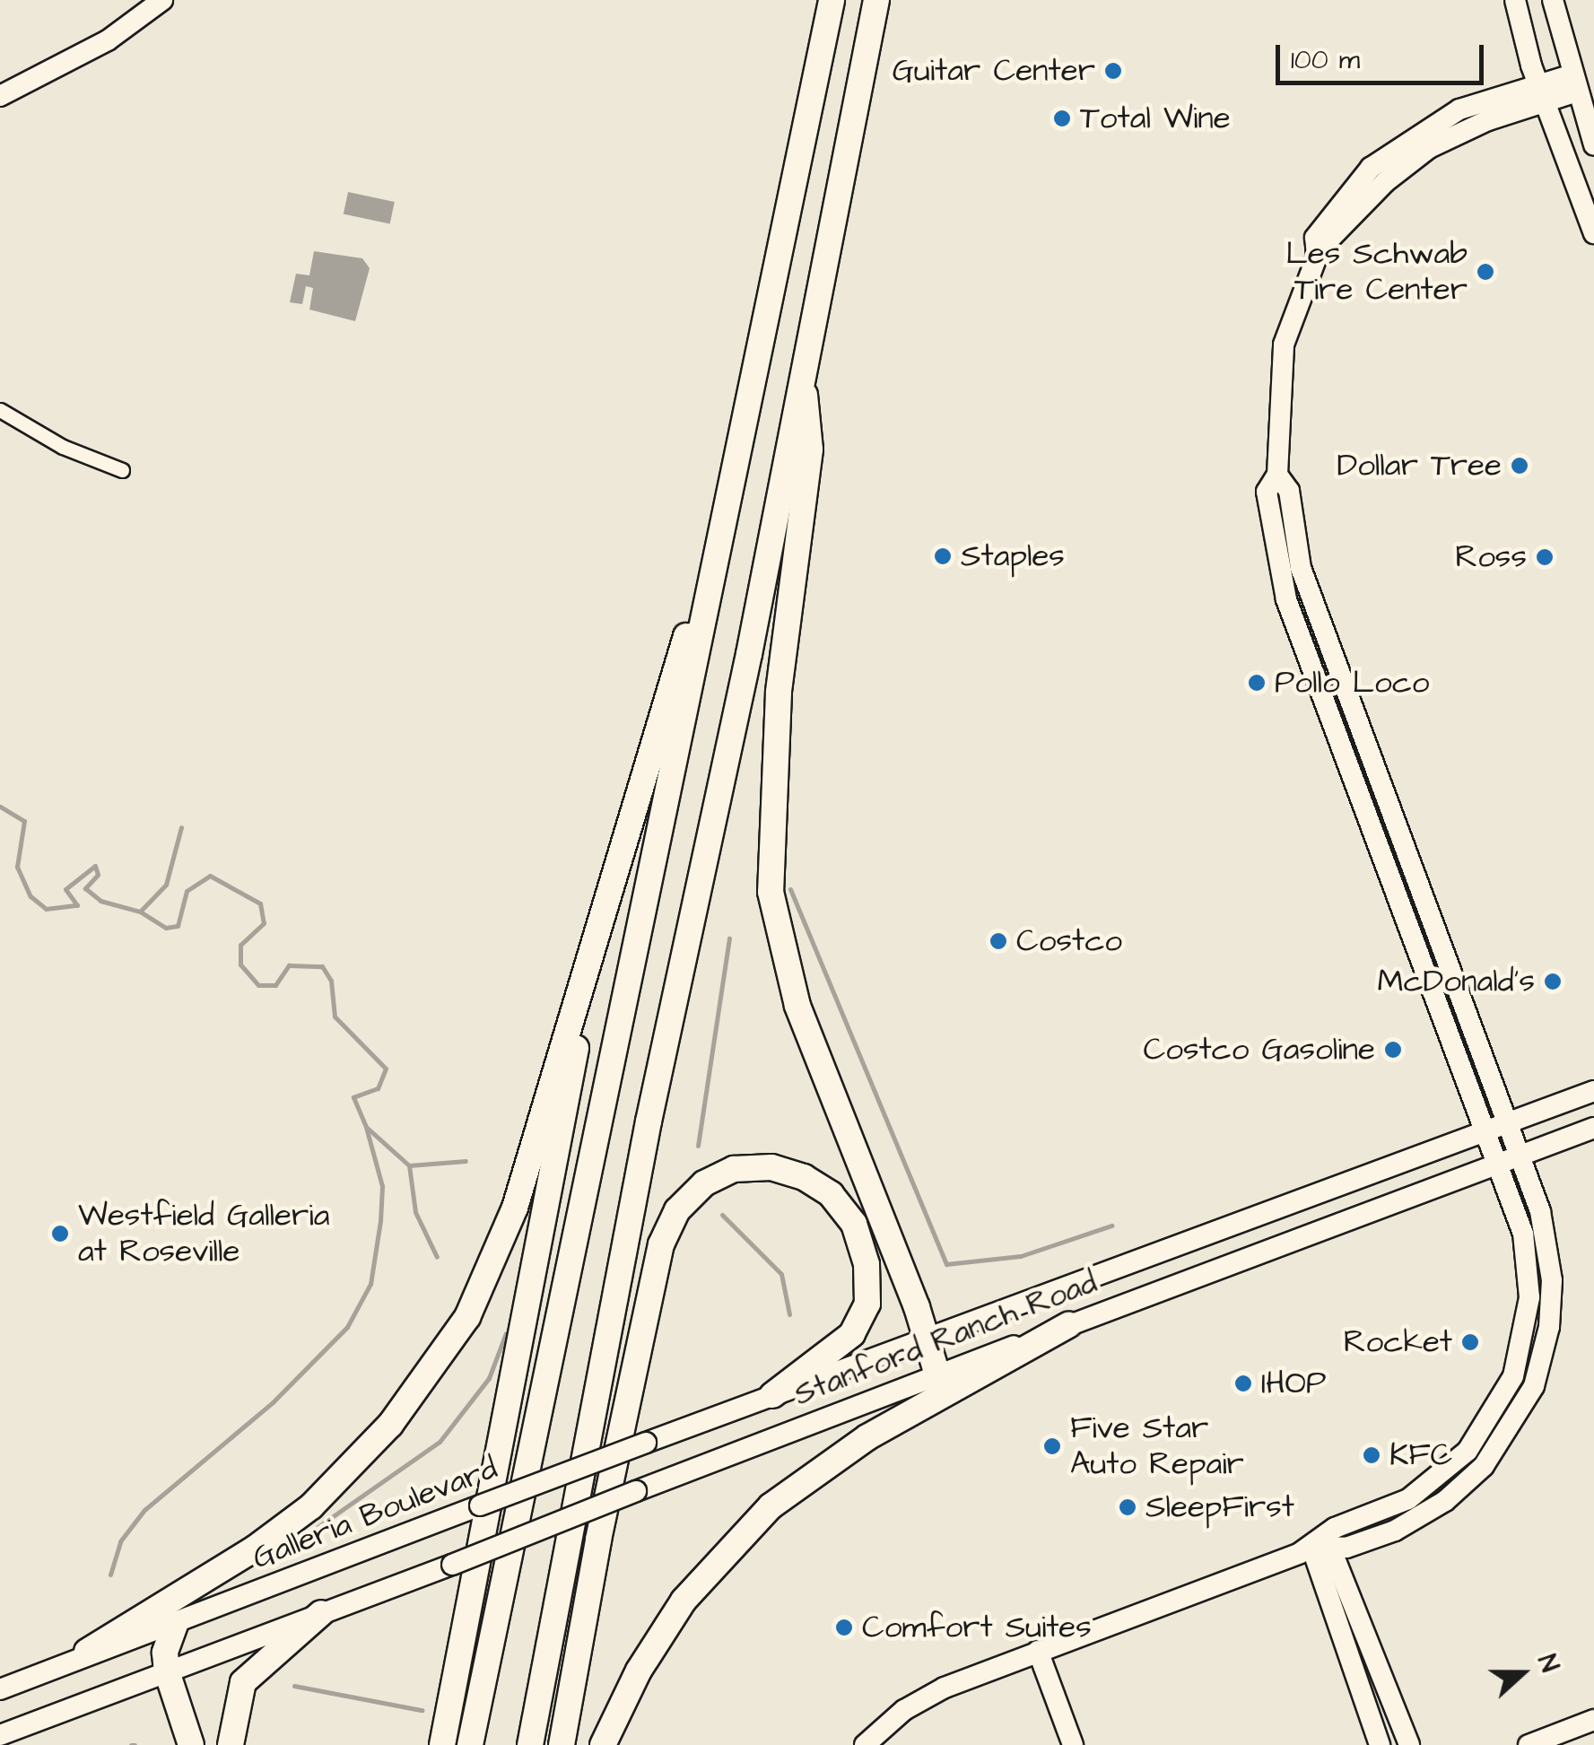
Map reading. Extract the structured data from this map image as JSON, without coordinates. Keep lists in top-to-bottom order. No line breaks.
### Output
{"streets":{"street":["Stanford Ranch Road","Galleria Boulevard"]},"crossings":[["Stanford Ranch Road","Galleria Boulevard"]],"places":["Guitar Center","Total Wine","Les Schwab Tire Center","Dollar Tree","Staples","Ross","Pollo Loco","Costco","McDonald's","Costco Gasoline","Westfield Galleria at Roseville","Rocket","IHOP","Five Star Auto Repair","KFC","SleepFirst","Comfort Suites"],"scale_bar":"100 m","north":"right"}
